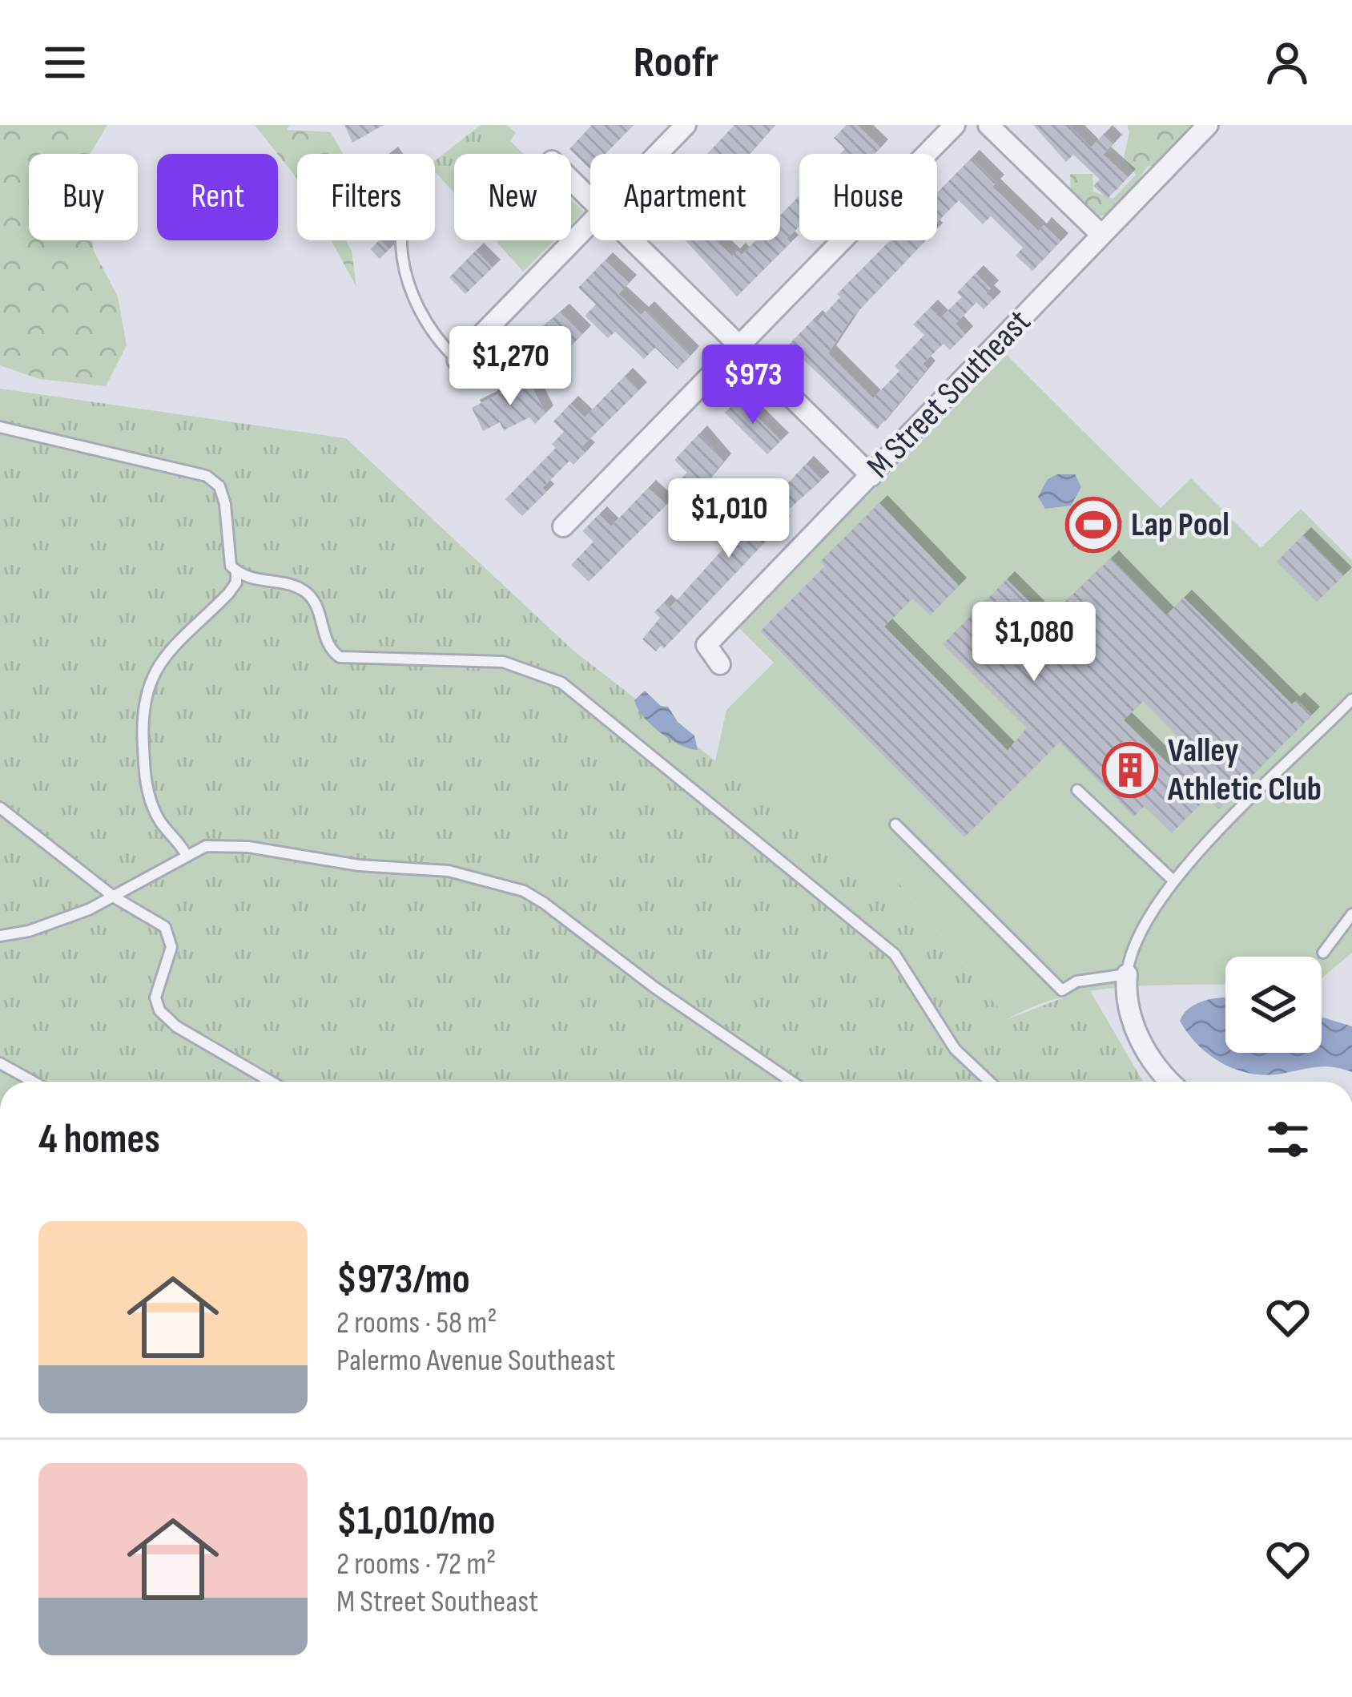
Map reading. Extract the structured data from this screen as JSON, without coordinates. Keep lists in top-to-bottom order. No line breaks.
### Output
{"streets":{"street":["M Street Southeast"]},"places":{"sports":["Lap Pool"],"building":["Valley Athletic Club"]},"page":{"header":"Roofr","chip":["Buy","Rent","Filters","New","Apartment","House"],"price":["$1,270","$973","$1,010","$1,080"],"heading":"4 homes","list":[{"name":"$973/mo","note":"2 rooms · 58 m² · Palermo Avenue Southeast"},{"name":"$1,010/mo","note":"2 rooms · 72 m² · M Street Southeast"}]}}
